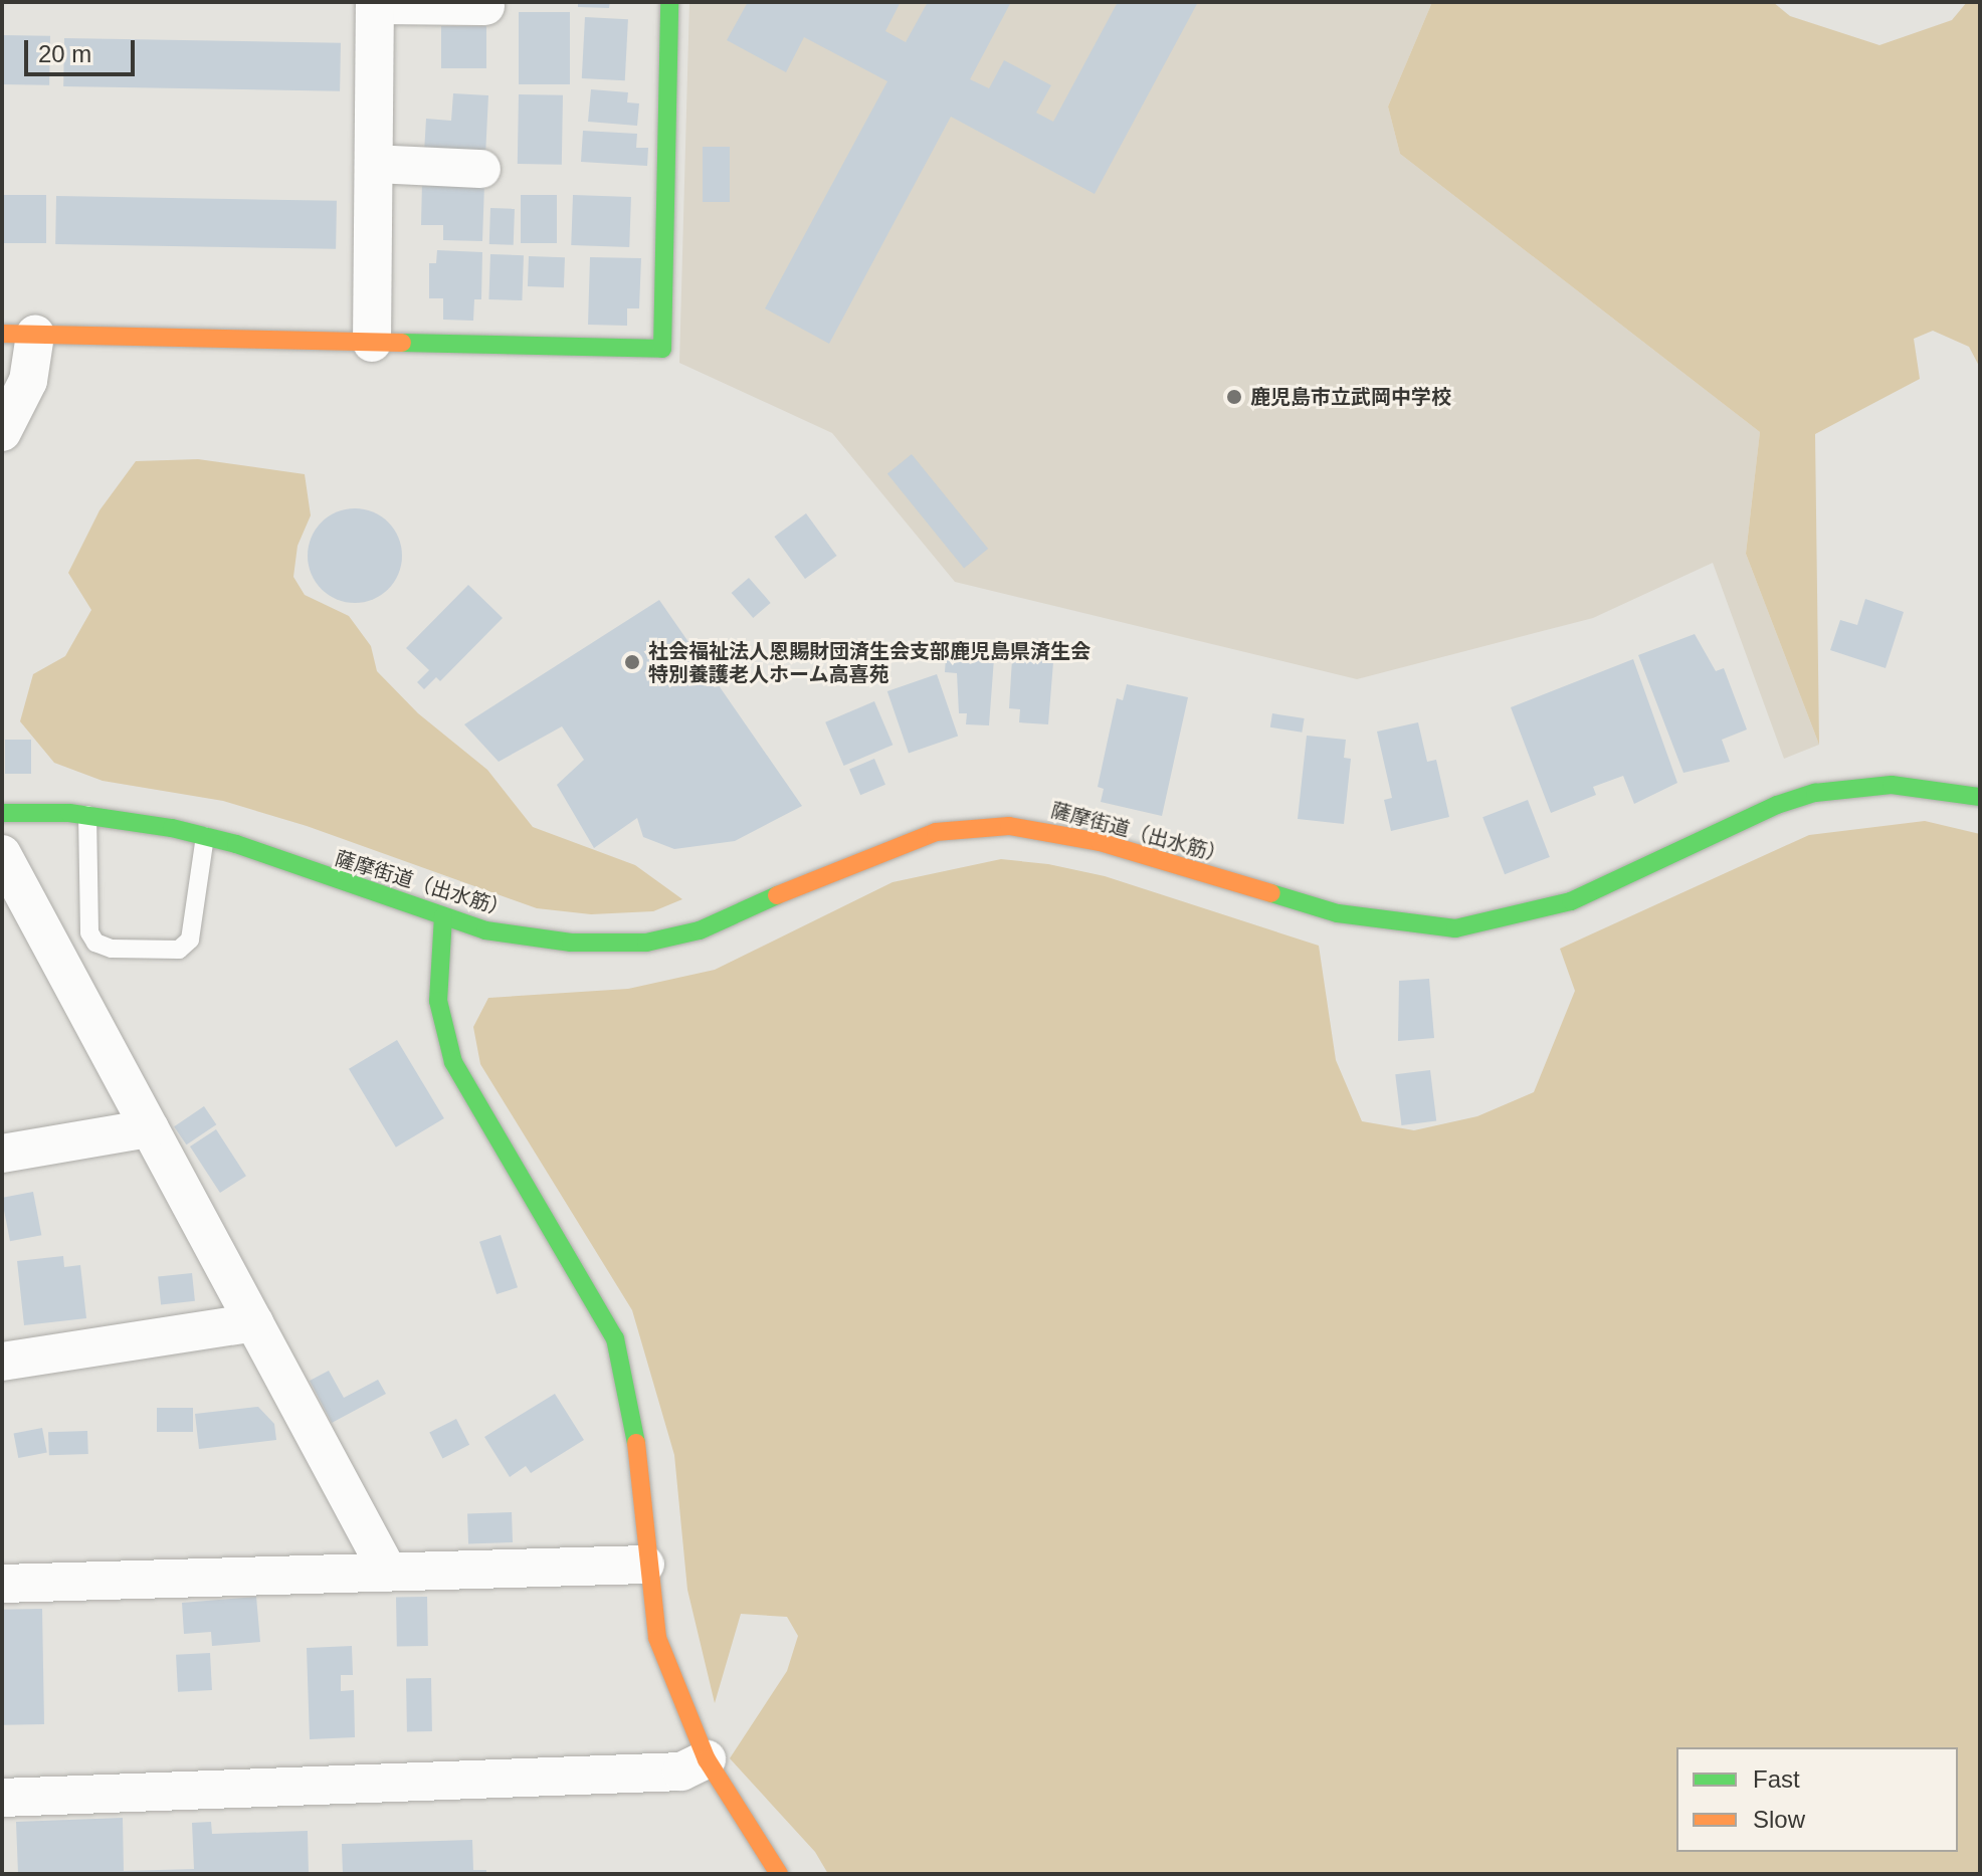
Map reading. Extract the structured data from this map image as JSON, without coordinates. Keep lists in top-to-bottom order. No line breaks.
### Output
{"streets":{"street":["薩摩街道（出水筋）"]},"places":["鹿児島市立武岡中学校","社会福祉法人恩賜財団済生会支部鹿児島県済生会 特別養護老人ホーム高喜苑"],"legend":["Fast","Slow"],"scale_bar":"20 m"}
